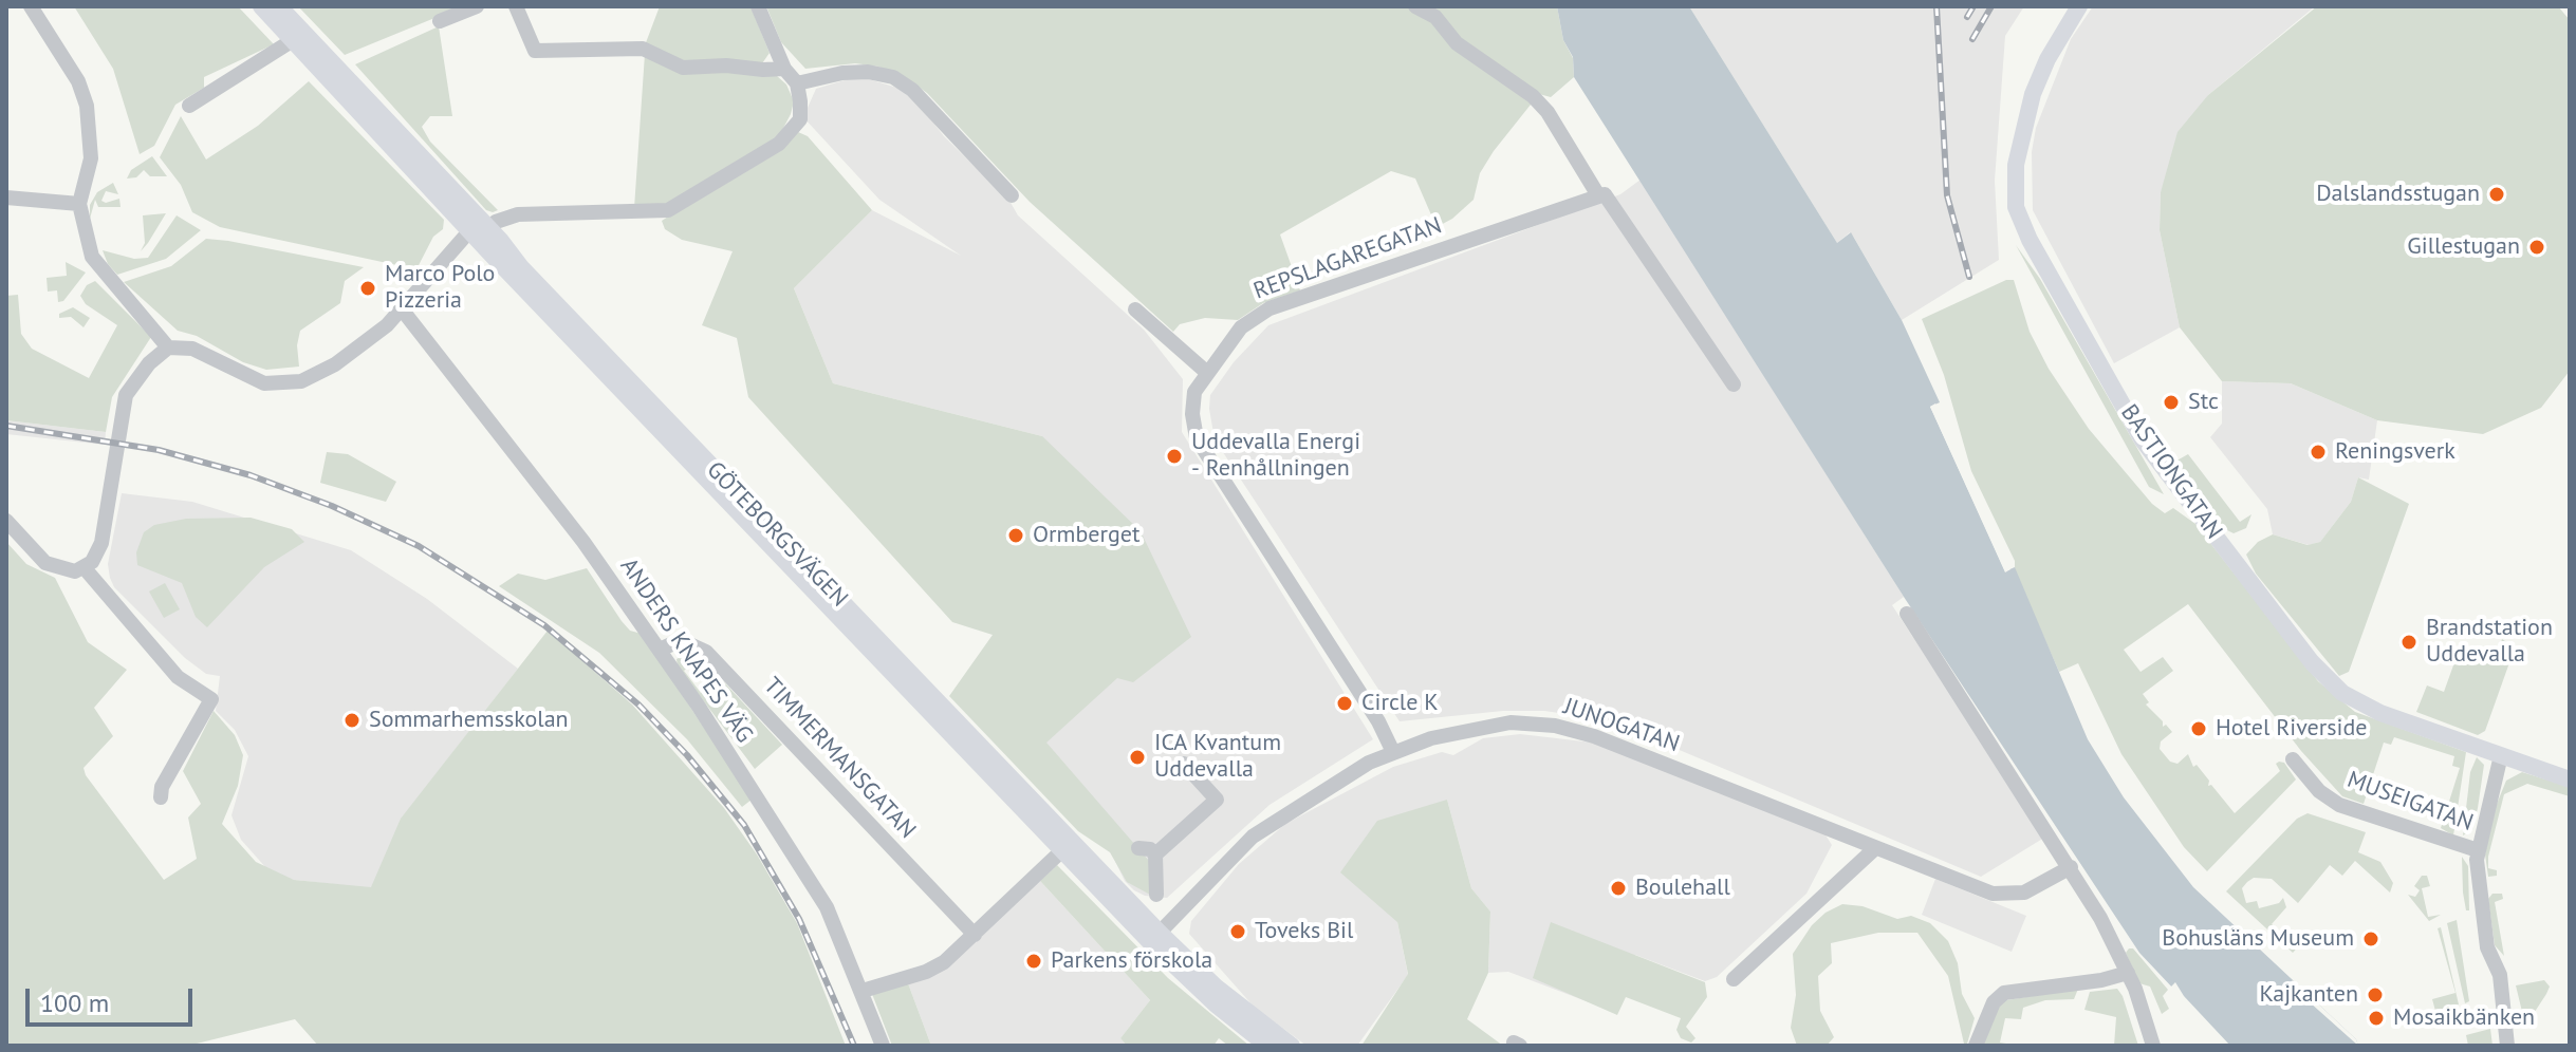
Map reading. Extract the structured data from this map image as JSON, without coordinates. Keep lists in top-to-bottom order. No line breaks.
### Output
{"streets":{"main road":["BASTIONGATAN","GÖTEBORGSVÄGEN"],"street":["REPSLAGAREGATAN","ANDERS KNAPES VÄG","JUNOGATAN","TIMMERMANSGATAN","MUSEIGATAN"]},"crossings":[["REPSLAGAREGATAN","JUNOGATAN"],["GÖTEBORGSVÄGEN","JUNOGATAN"],["ANDERS KNAPES VÄG","TIMMERMANSGATAN"]],"places":["Dalslandsstugan","Gillestugan","Marco Polo Pizzeria","Stc","Reningsverk","Uddevalla Energi - Renhållningen","Ormberget","Brandstation Uddevalla","Circle K","Sommarhemsskolan","Hotel Riverside","ICA Kvantum Uddevalla","Boulehall","Toveks Bil","Bohusläns Museum","Parkens förskola","Kajkanten","Mosaikbänken"],"scale_bar":"100 m"}
